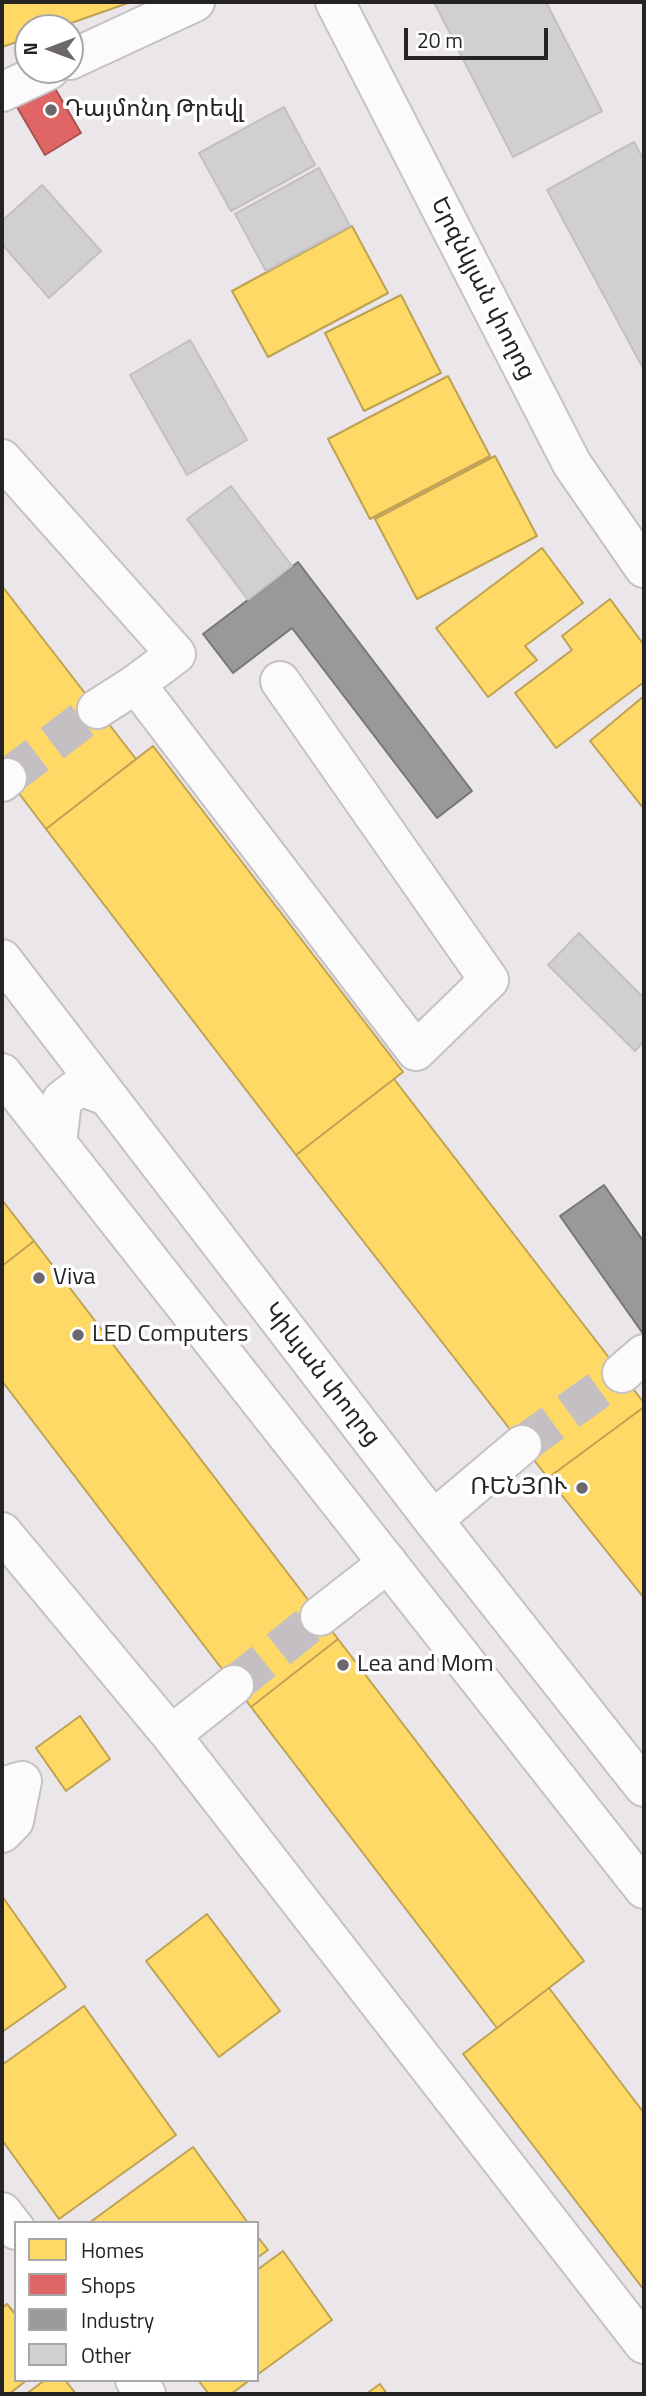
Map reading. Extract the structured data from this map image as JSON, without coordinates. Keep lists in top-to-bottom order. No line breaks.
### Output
{"streets":{"main road":["Երզնկյան փողոց","Կիևյան փողոց"]},"places":["Դայմոնդ Թրեվլ","Viva","LED Computers","ՌԵՆՅՈՒ","Lea and Mom"],"legend":["Homes","Shops","Industry","Other"],"scale_bar":"20 m","north":"left"}
